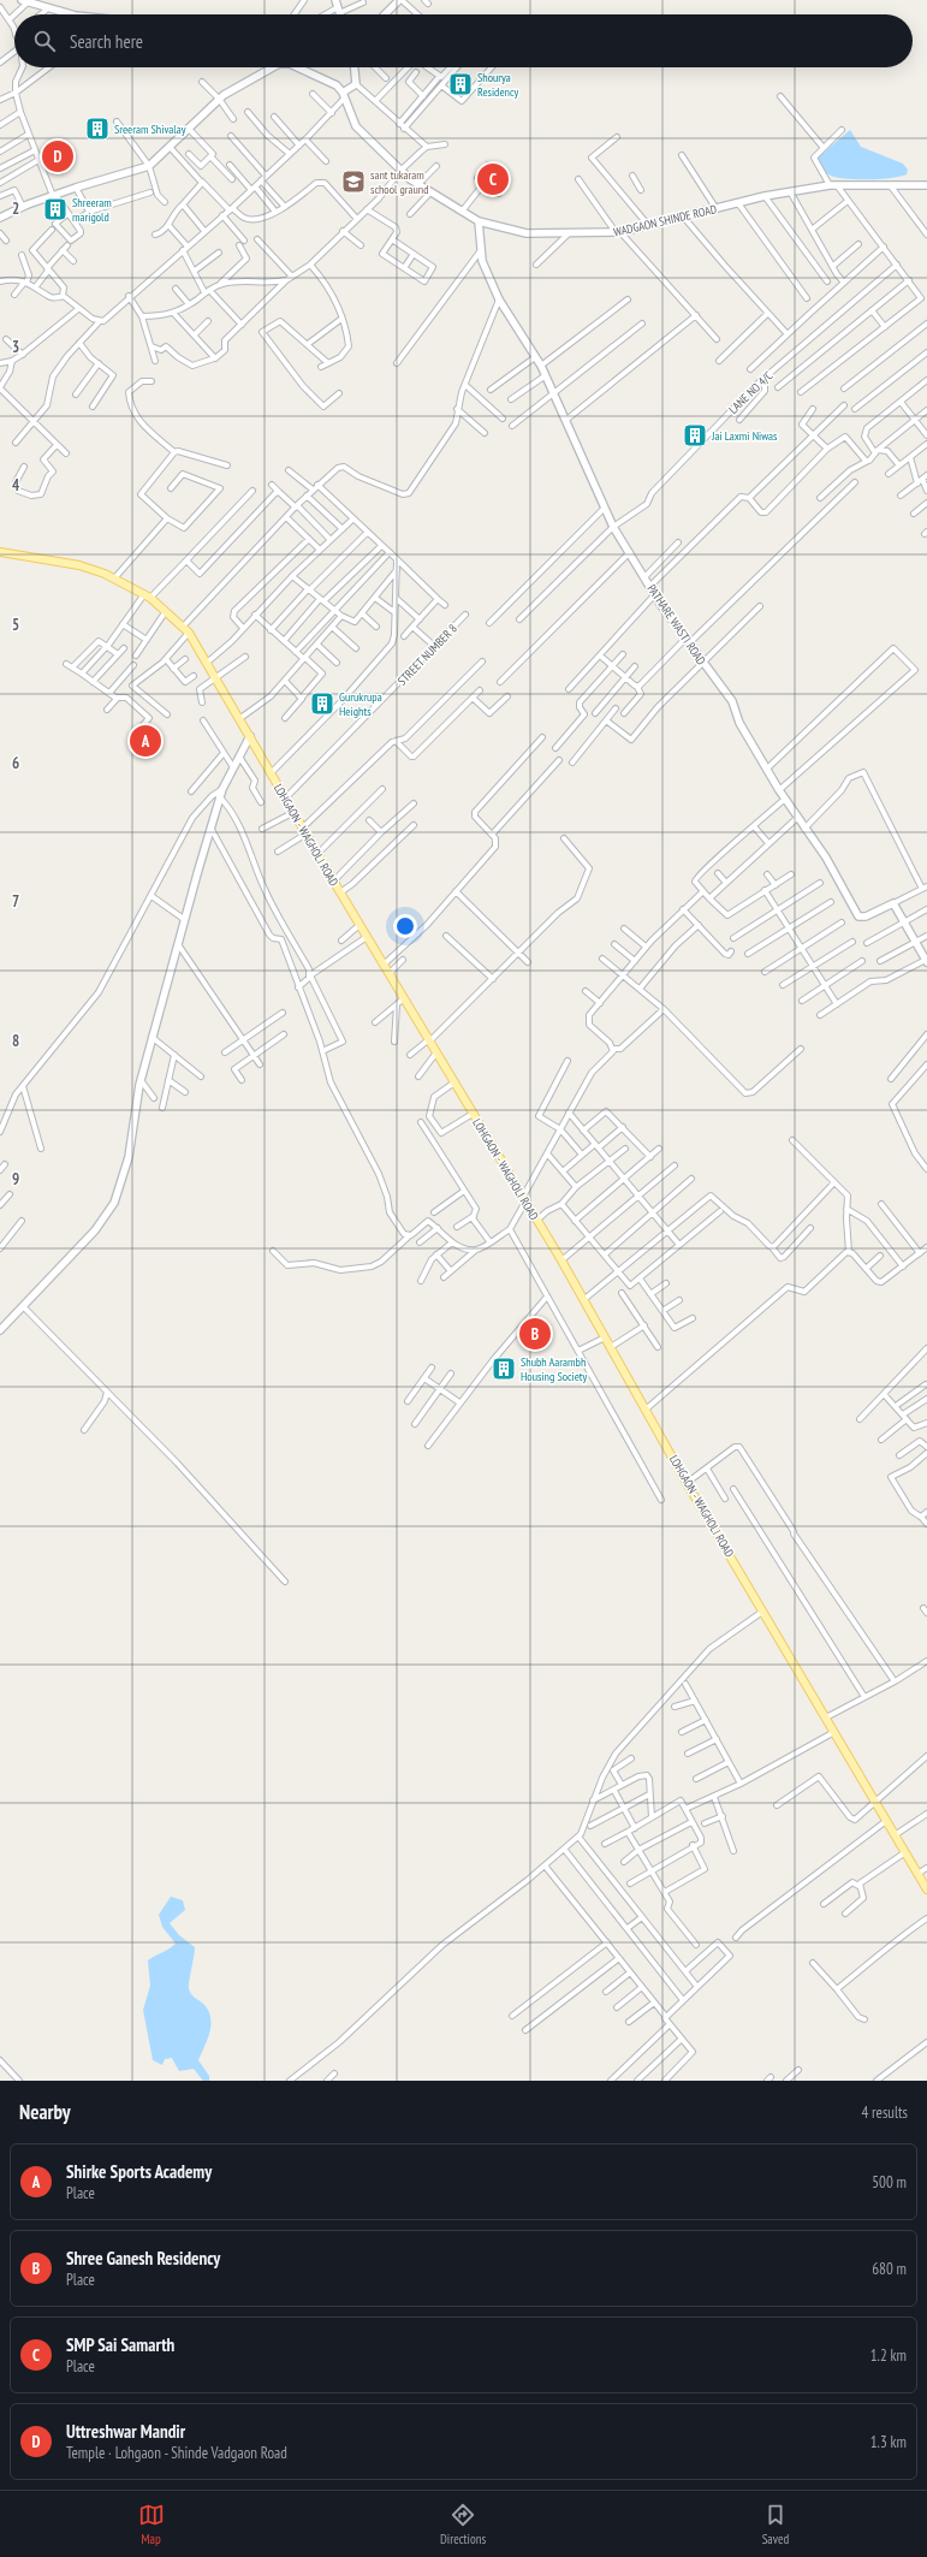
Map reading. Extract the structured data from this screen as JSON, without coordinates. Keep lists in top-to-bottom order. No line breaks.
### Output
{"streets":{"main road":["LOHGAON - WAGHOLI ROAD"],"street":["WADGAON SHINDE ROAD","LANE NO 4/C","PATHARE WASTI ROAD","STREET NUMBER 8"]},"crossings":[["WADGAON SHINDE ROAD","PATHARE WASTI ROAD"],["LANE NO 4/C","PATHARE WASTI ROAD"],["STREET NUMBER 8","LOHGAON - WAGHOLI ROAD"]],"places":{"building":["Shourya Residency","Sreeram Shivalay","Shreeram marigold","Jai Laxmi Niwas","Gurukrupa Heights","Shubh Aarambh Housing Society"],"school or university":["sant tukaram school graund"]},"page":{"search":"Search here","pins":["D","C","A","B"],"heading":["Nearby","4 results"],"list":[{"mark":"A","name":"Shirke Sports Academy","note":"Place","value":"500 m"},{"mark":"B","name":"Shree Ganesh Residency","note":"Place","value":"680 m"},{"mark":"C","name":"SMP Sai Samarth","note":"Place","value":"1.2 km"},{"mark":"D","name":"Uttreshwar Mandir","note":"Temple · Lohgaon - Shinde Vadgaon Road","value":"1.3 km"}],"nav":["Map","Directions","Saved"]},"grid":{"rows":["2","3","4","5","6","7","8","9"]}}
